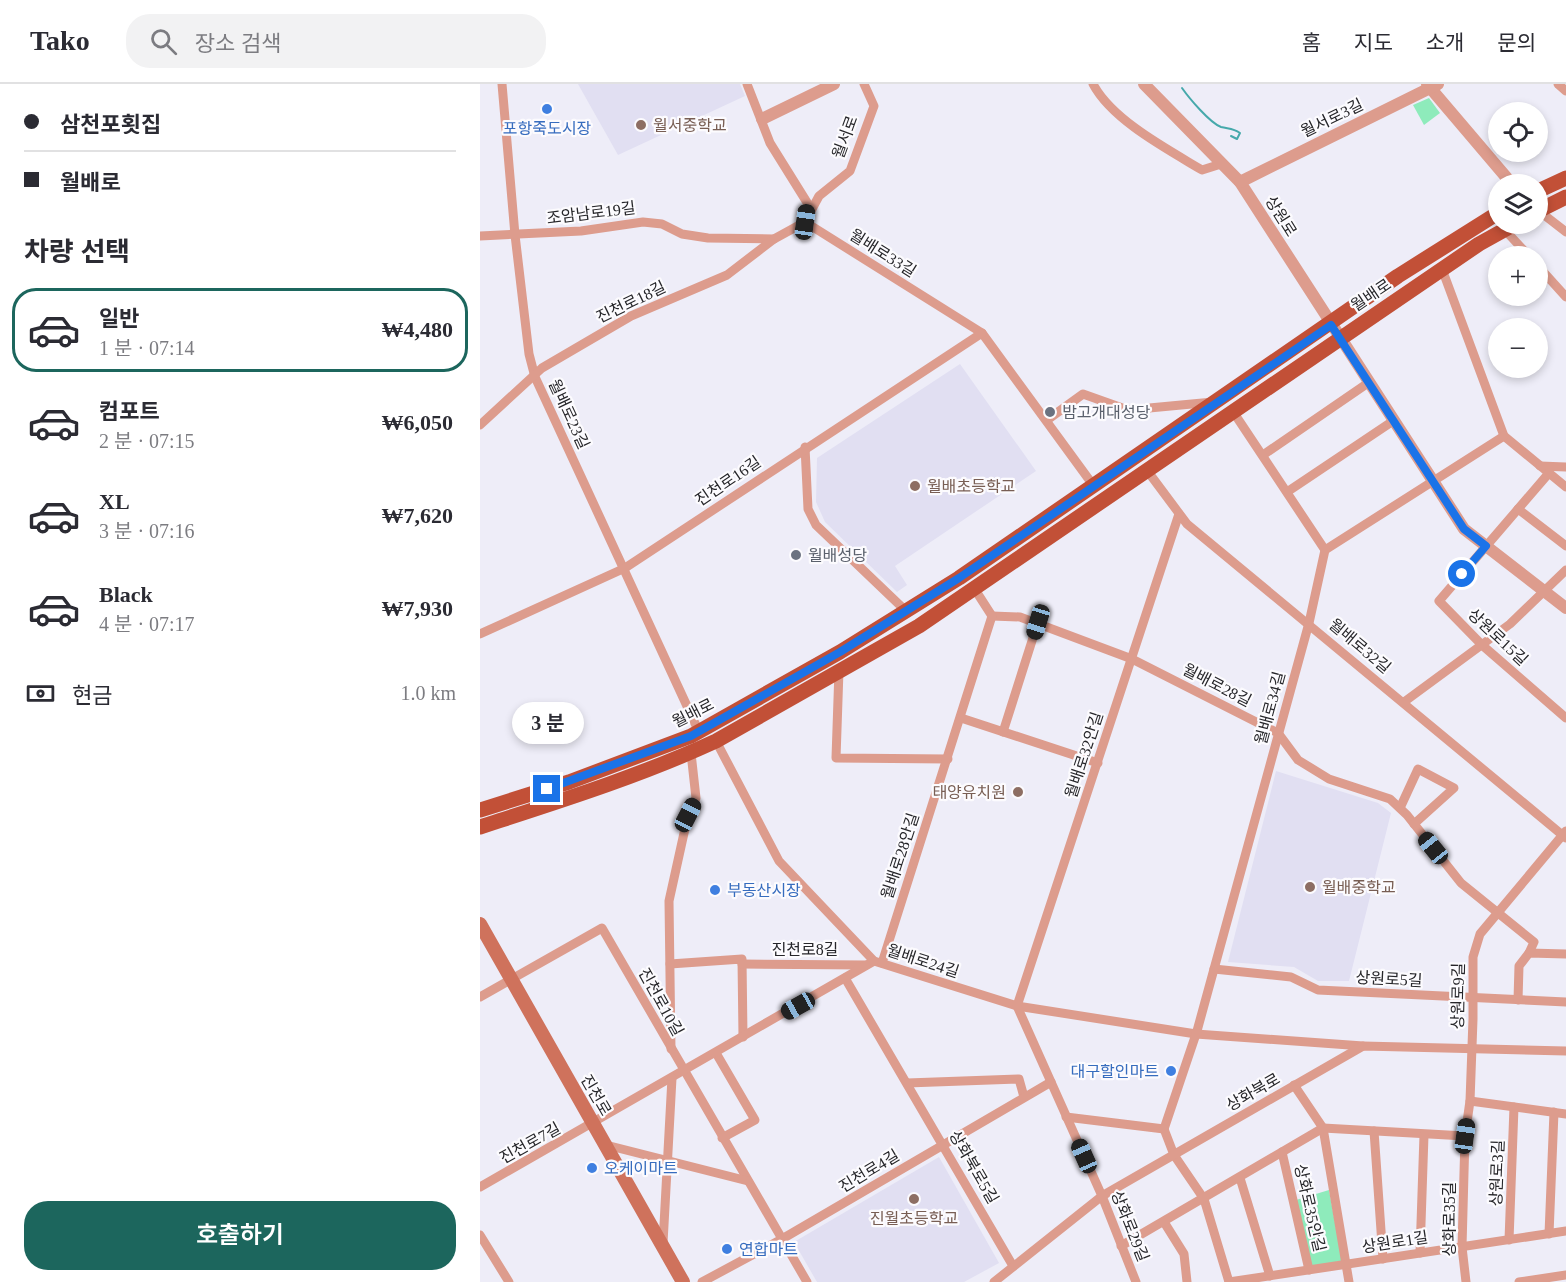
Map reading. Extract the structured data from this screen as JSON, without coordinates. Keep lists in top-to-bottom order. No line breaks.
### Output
{"streets":{"main road":["월배로","진천로"],"street":["월서로3길","월서로","조암남로19길","상원로","월배로33길","진천로18길","월배로23길","진천로16길","상원로15길","월배로32길","월배로28길","월배로34길","월배로32안길","월배로28안길","진천로8길","월배로24길","상원로5길","상원로9길","진천로10길","상화북로","진천로7길","상화북로5길","진천로4길","상원로3길","상화로35안길","상화로35길","상화로29길","상원로1길"]},"crossings":[["월서로3길","상원로"],["월서로","월배로33길"],["월서로","진천로18길"],["조암남로19길","진천로18길"],["조암남로19길","월배로23길"],["상원로","월배로"],["상원로","상원로15길"],["월배로33길","진천로18길"],["월배로33길","진천로16길"],["월배로","월배로23길"],["월배로","월배로32길"],["월배로","월배로24길"],["진천로18길","월배로23길"],["월배로23길","진천로16길"],["월배로32길","월배로34길"],["월배로32길","월배로32안길"],["월배로32길","상원로9길"],["월배로28길","월배로34길"],["월배로28길","월배로32안길"],["월배로28길","월배로28안길"],["월배로28길","상원로9길"],["월배로34길","월배로24길"],["월배로34길","상원로5길"],["월배로32안길","월배로24길"],["월배로32안길","상화로29길"],["월배로28안길","진천로8길"],["월배로28안길","월배로24길"],["진천로8길","월배로24길"],["진천로8길","진천로10길"],["진천로8길","진천로"],["진천로8길","진천로7길"],["진천로8길","상화북로5길"],["월배로24길","상화북로"],["월배로24길","상화로29길"],["상원로5길","상원로9길"],["상원로9길","상화로35길"],["진천로10길","진천로"],["진천로10길","진천로4길"],["상화북로","상화북로5길"],["상화북로","상화로29길"],["진천로","진천로7길"],["상화북로5길","진천로4길"],["진천로4길","상화로29길"],["상원로3길","상원로1길"],["상화로35안길","상화로29길"],["상화로35안길","상원로1길"],["상화로35길","상원로1길"]],"places":["포항죽도시장","월서중학교","밤고개대성당","월배초등학교","월배성당","태양유치원","월배중학교","부동산시장","대구할인마트","오케이마트","진월초등학교","연합마트"],"page":{"header":"Tako","search":"장소 검색","nav":["홈","지도","소개","문의"],"banner":["삼천포횟집","월배로"],"map_buttons":["+","−"],"heading":"차량 선택","list":[{"name":"일반","note":"1 분 · 07:14","value":"₩4,480"},{"name":"컴포트","note":"2 분 · 07:15","value":"₩6,050"},{"name":"XL","note":"3 분 · 07:16","value":"₩7,620"},{"name":"Black","note":"4 분 · 07:17","value":"₩7,930"}],"pay":["현금","1.0 km"],"bubble":"3 분","buttons":"호출하기"}}
